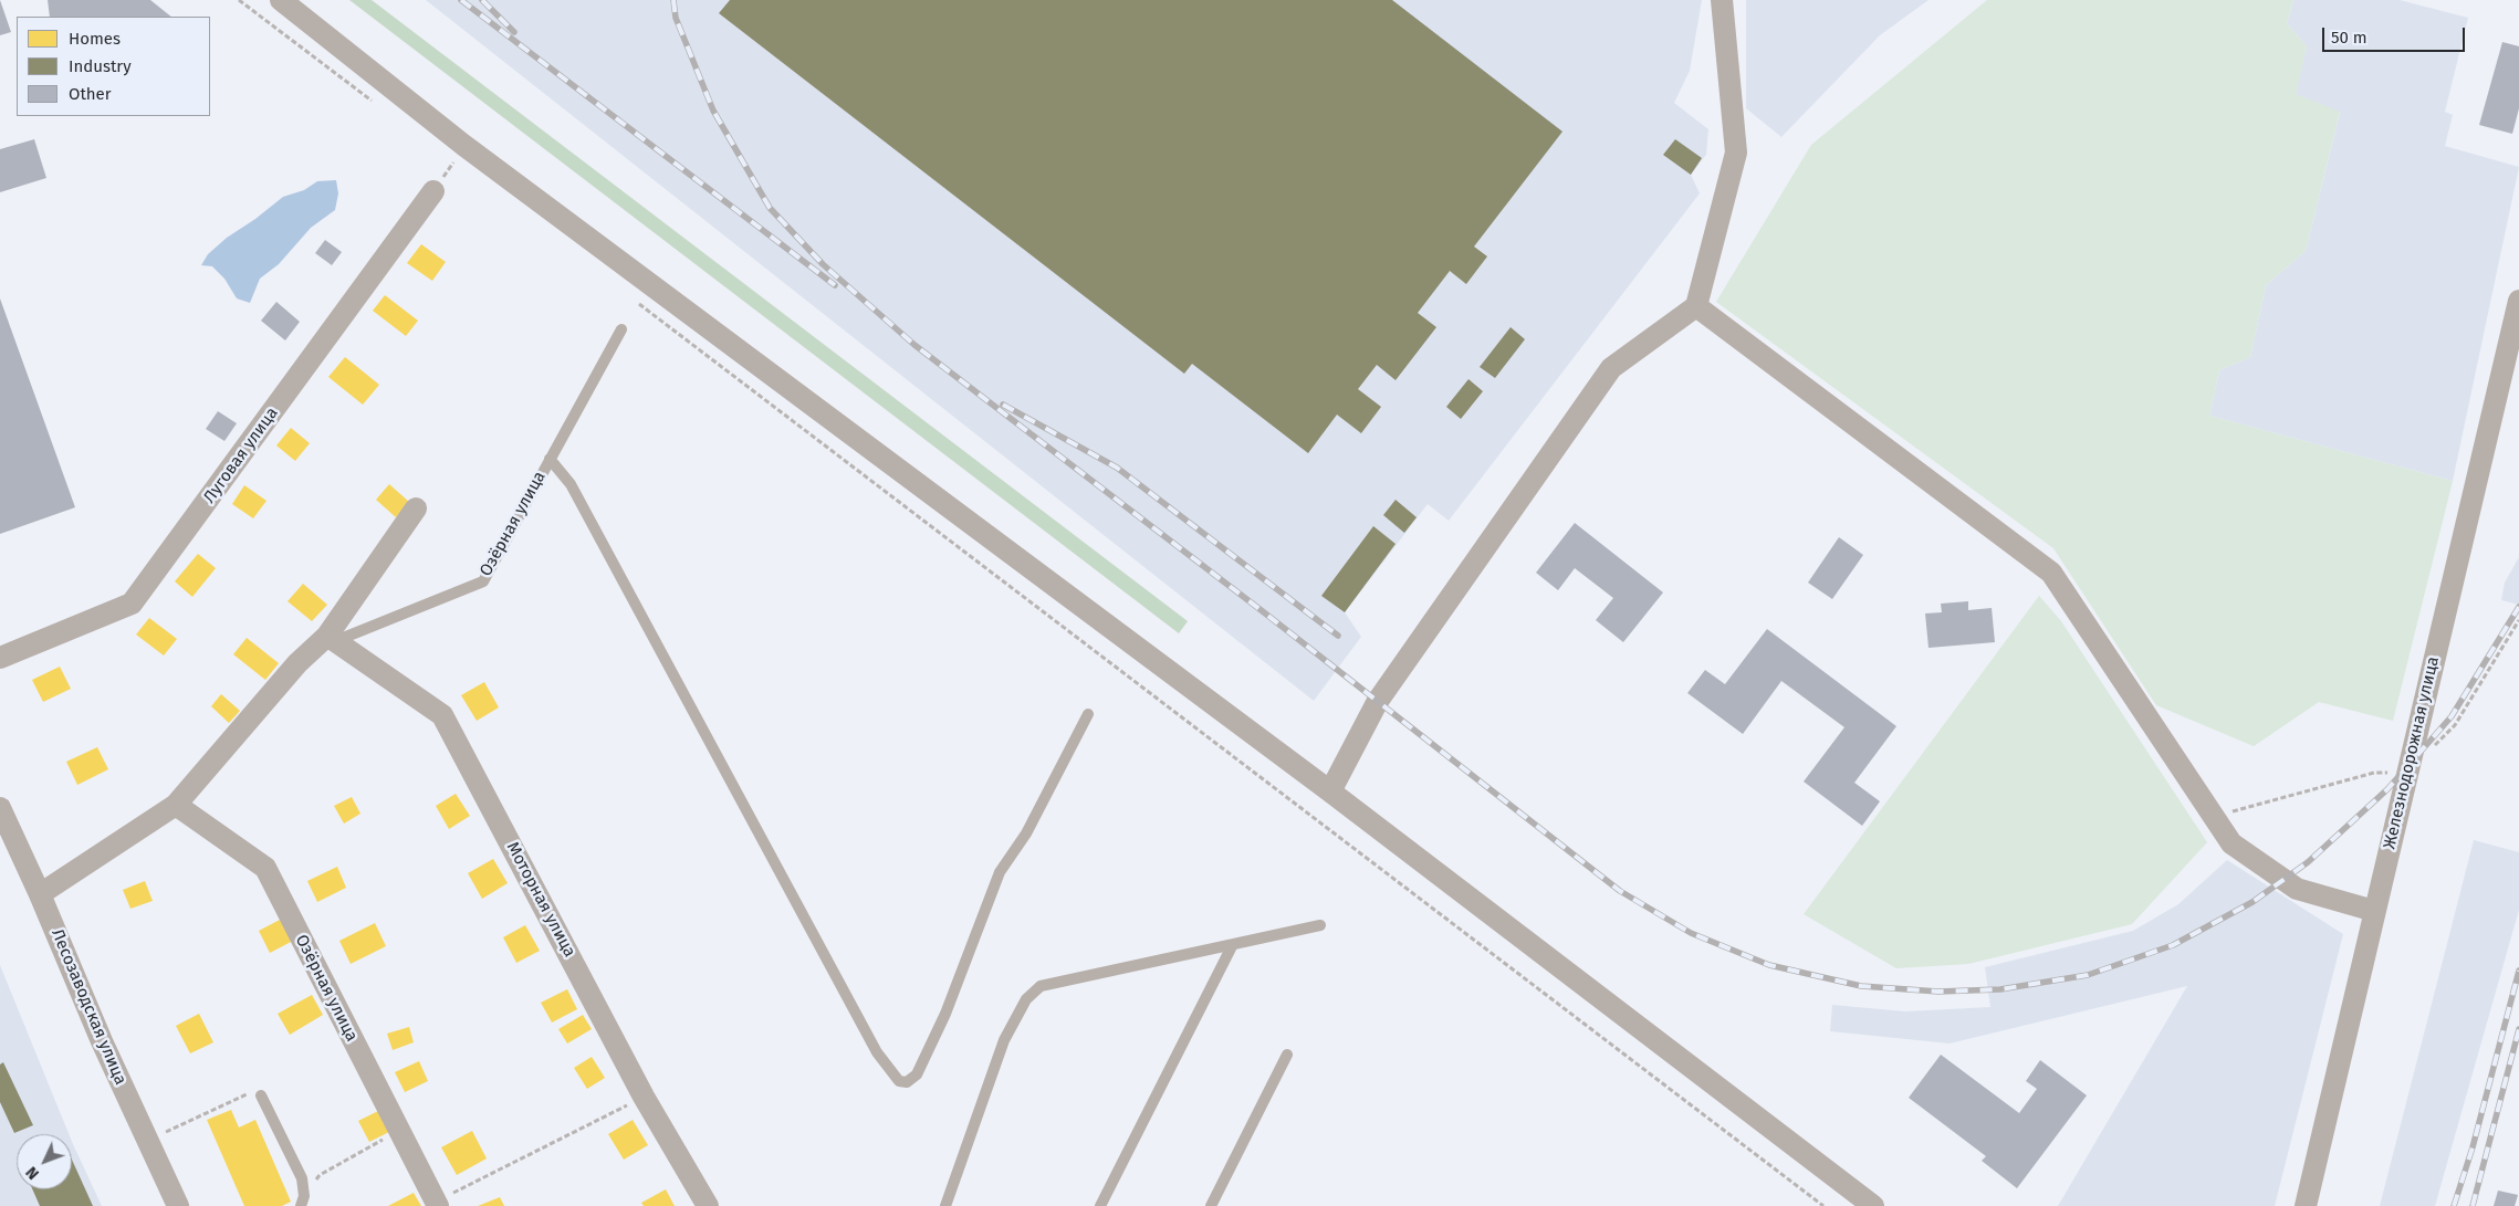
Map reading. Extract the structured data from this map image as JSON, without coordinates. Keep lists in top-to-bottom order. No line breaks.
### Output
{"streets":{"street":["Луговая улица","Озёрная улица","Железнодорожная улица","Моторная улица","Лесозаводская улица"]},"crossings":[["Озёрная улица","Моторная улица"],["Озёрная улица","Лесозаводская улица"]],"legend":["Homes","Industry","Other"],"scale_bar":"50 m","north":"bottom left"}
